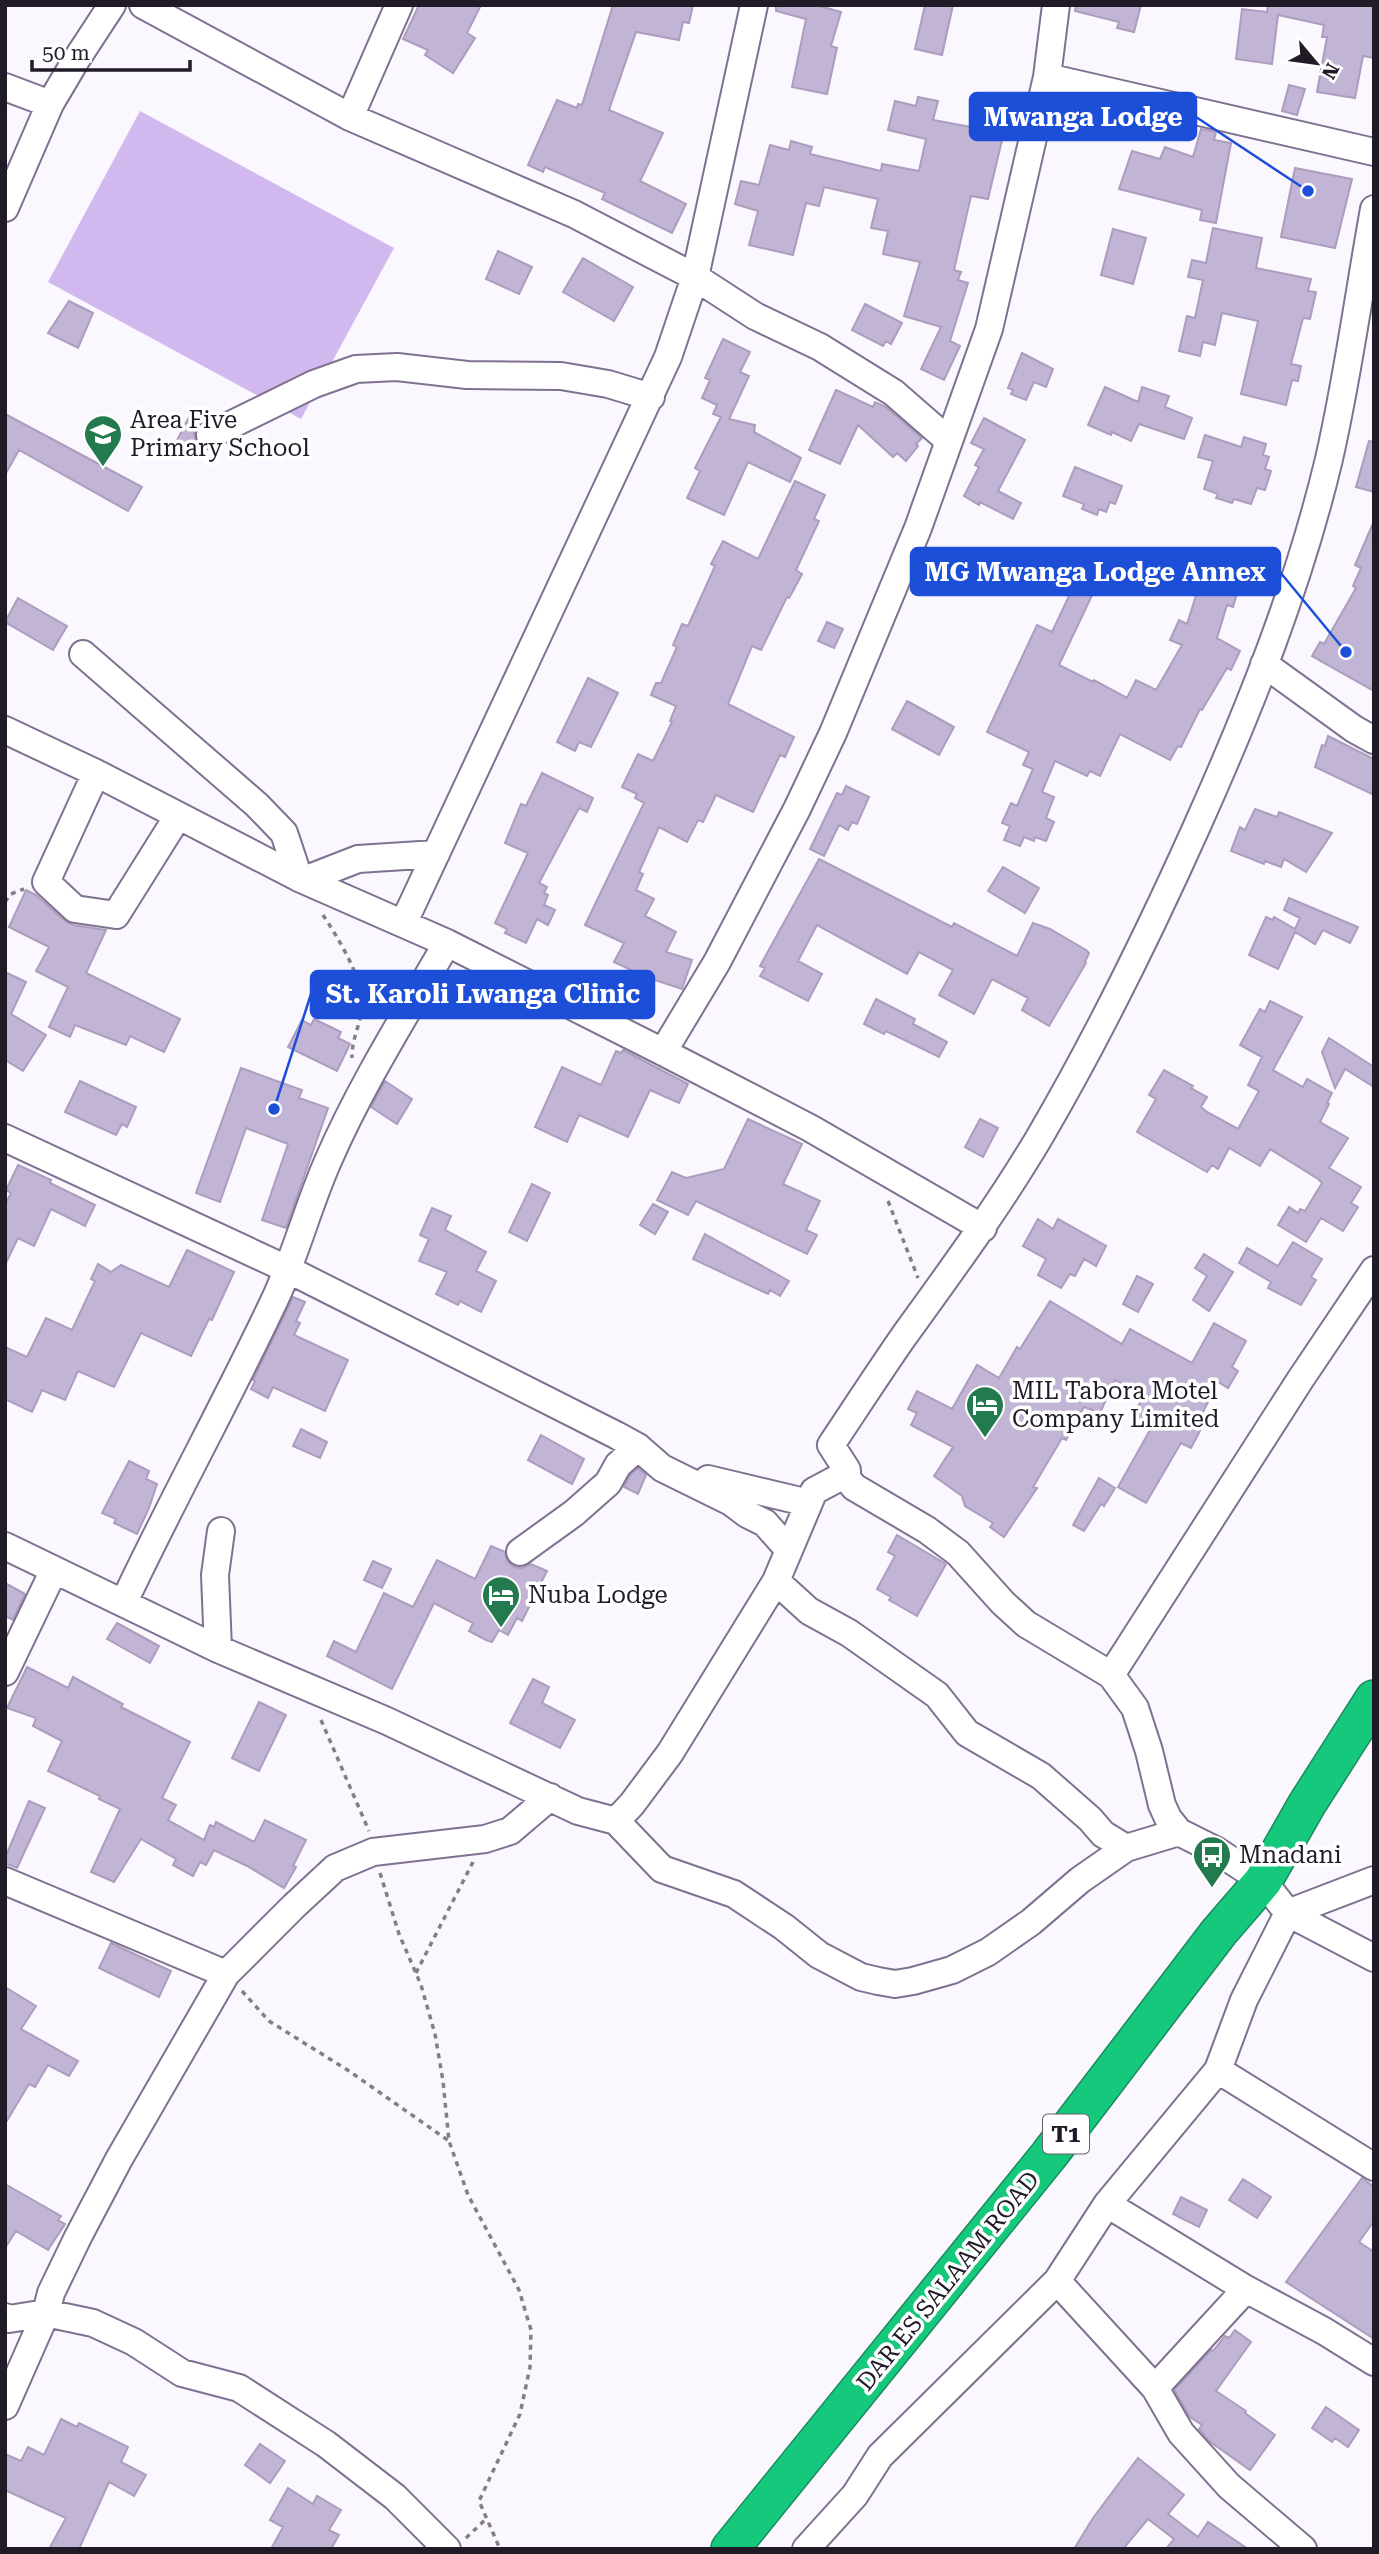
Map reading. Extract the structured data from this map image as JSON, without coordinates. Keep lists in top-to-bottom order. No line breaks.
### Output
{"streets":{"highway":["T1","DAR ES SALAAM ROAD"]},"places":{"other":["Mwanga Lodge","MG Mwanga Lodge Annex","St. Karoli Lwanga Clinic"],"school or university":["Area Five Primary School"],"hotel":["MIL Tabora Motel Company Limited","Nuba Lodge"],"bus stop":["Mnadani"]},"scale_bar":"50 m","north":"bottom right"}
